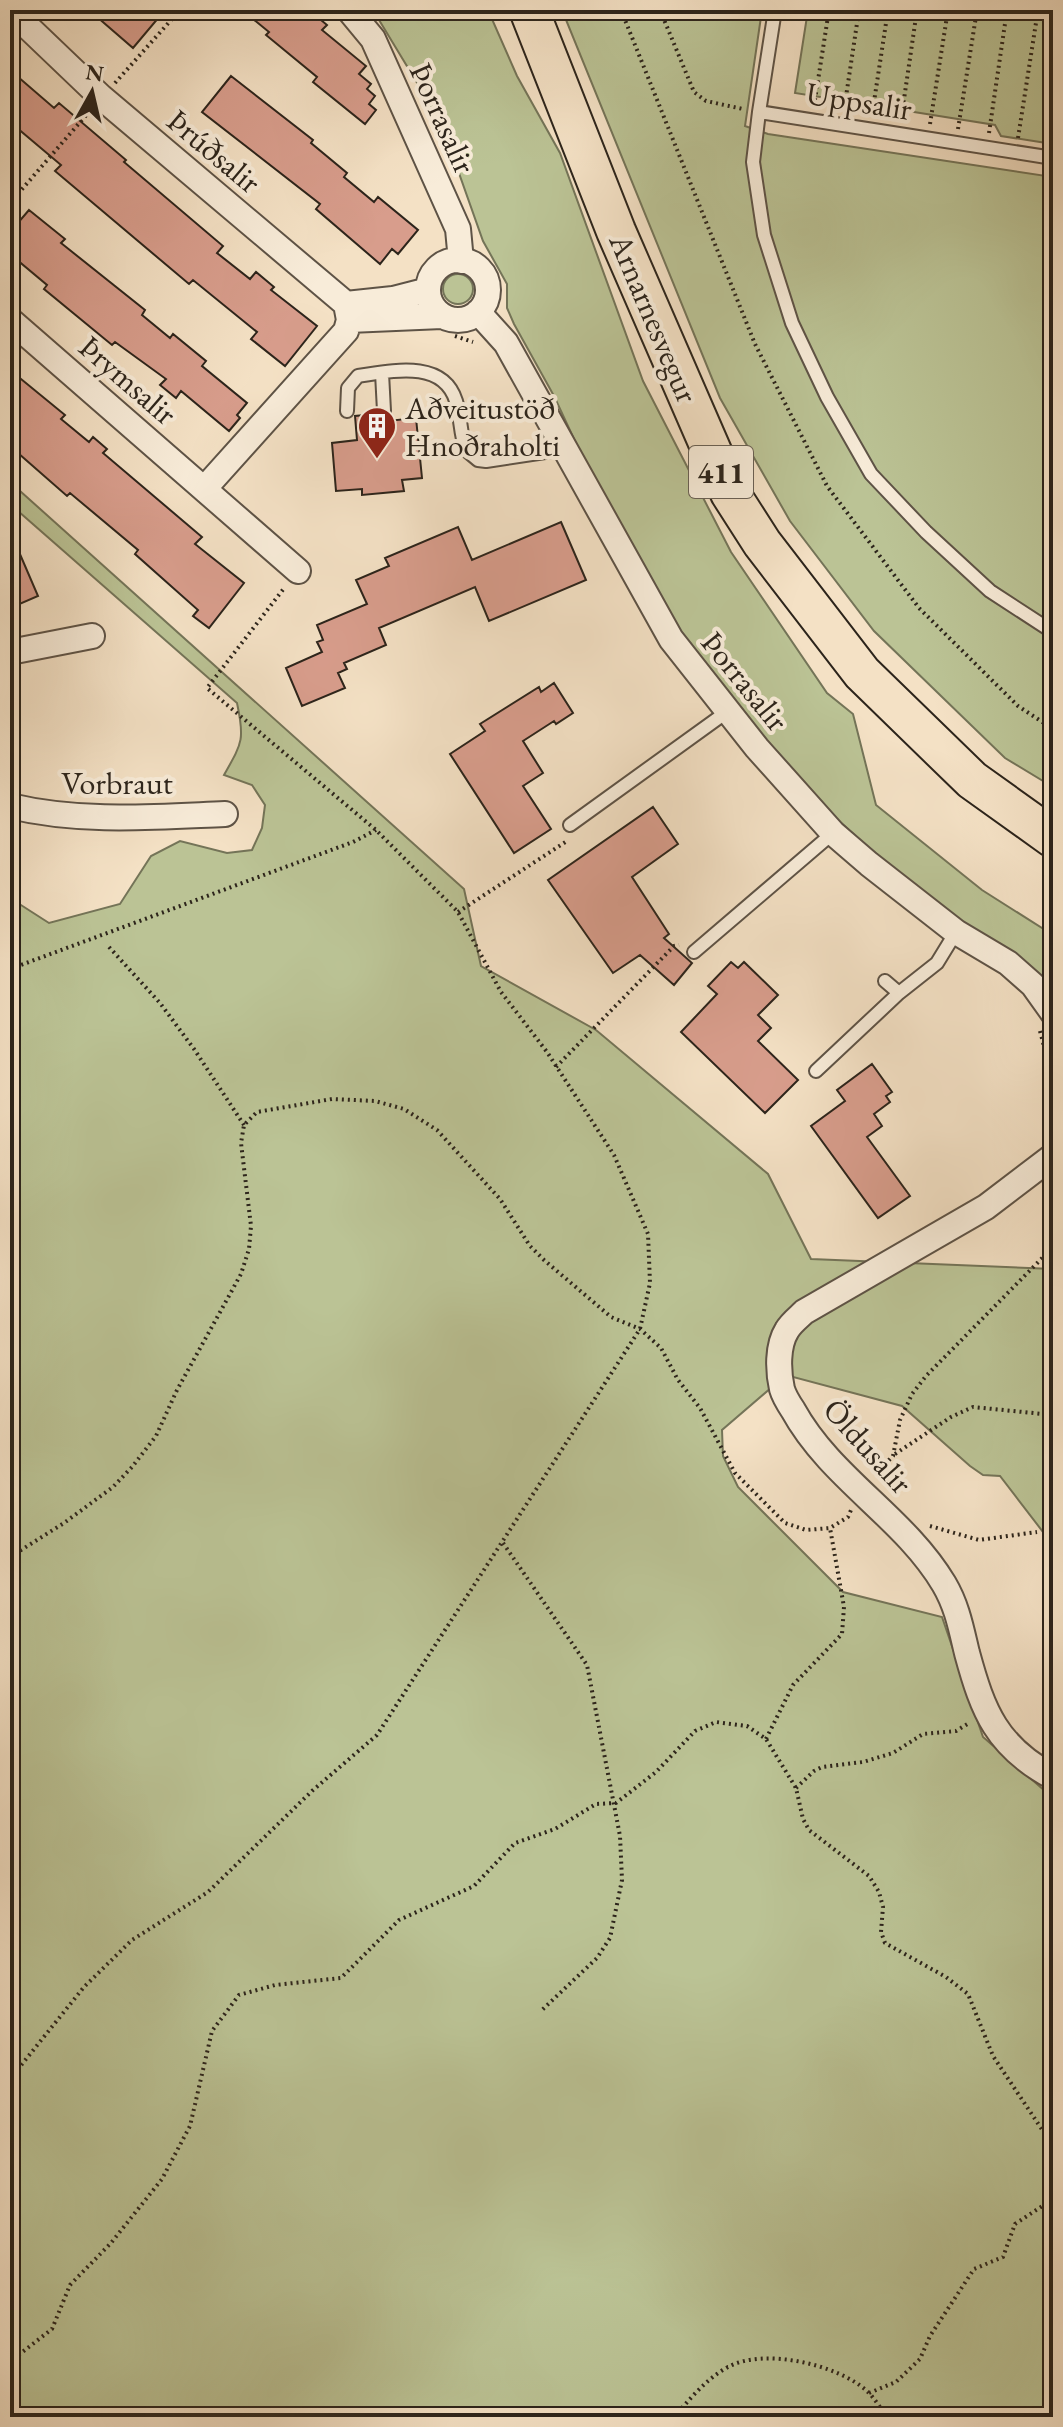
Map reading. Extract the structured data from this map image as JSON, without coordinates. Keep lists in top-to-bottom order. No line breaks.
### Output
{"streets":{"main road":["Arnarnesvegur","411"],"street":["Þorrasalir","Þrúðsalir","Þrymsalir","Vorbraut","Öldusalir"],"lane":["Uppsalir"]},"places":{"building":["Aðveitustöð Hnoðraholti"]},"north":"top"}
